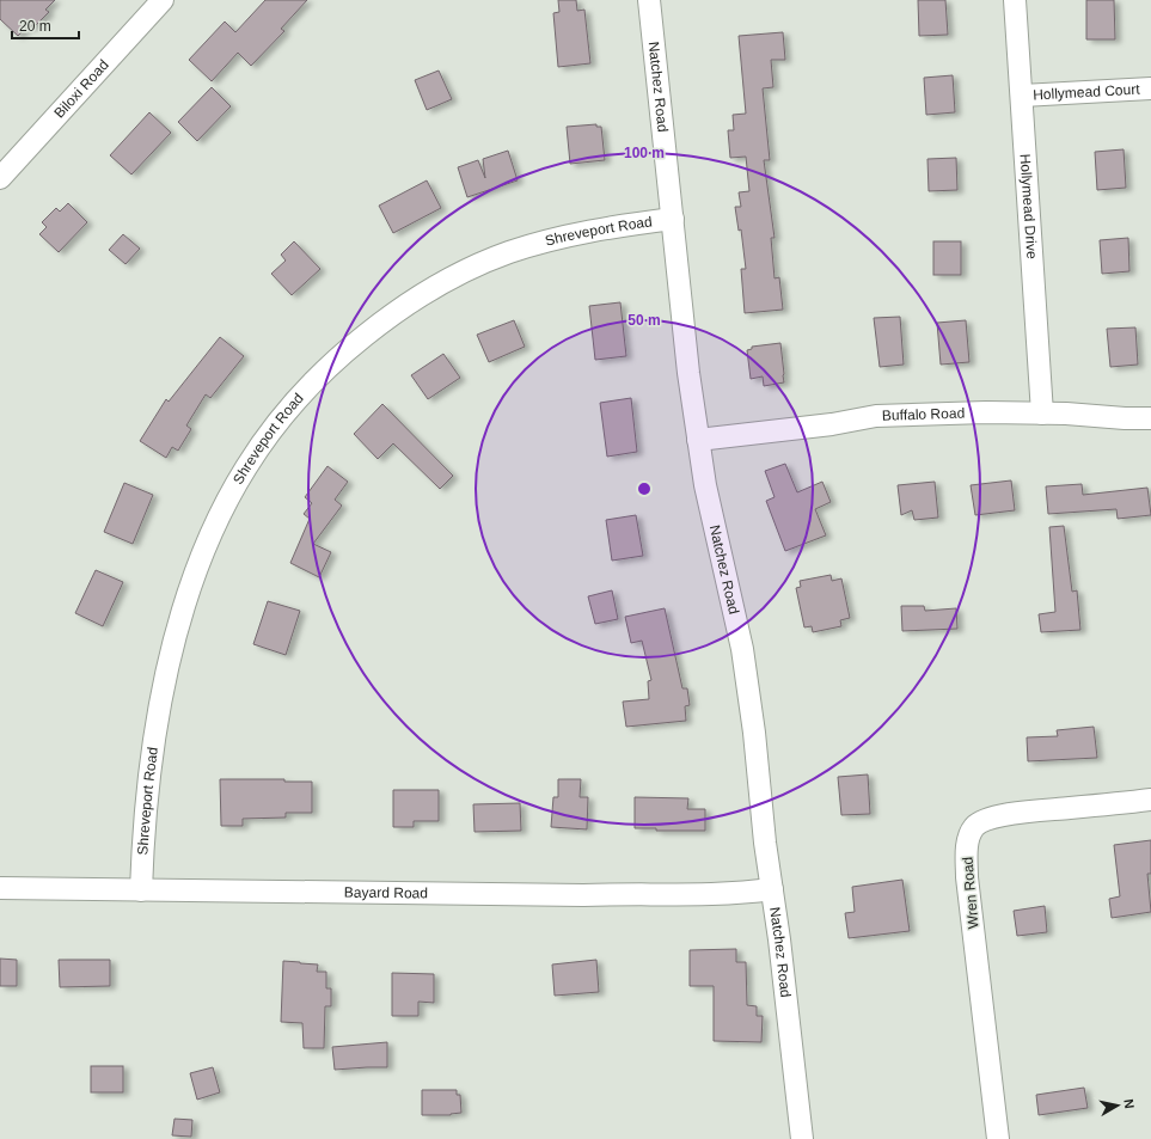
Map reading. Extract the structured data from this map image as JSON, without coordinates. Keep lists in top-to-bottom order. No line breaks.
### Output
{"streets":{"street":["Natchez Road","Biloxi Road","Hollymead Court","Hollymead Drive","Shreveport Road","Buffalo Road","Bayard Road","Wren Road"]},"crossings":[["Natchez Road","Shreveport Road"],["Natchez Road","Buffalo Road"],["Natchez Road","Bayard Road"],["Hollymead Court","Hollymead Drive"],["Hollymead Drive","Buffalo Road"],["Shreveport Road","Bayard Road"]],"scale_bar":"20 m","north":"right","rings":["100 m","50 m"]}
